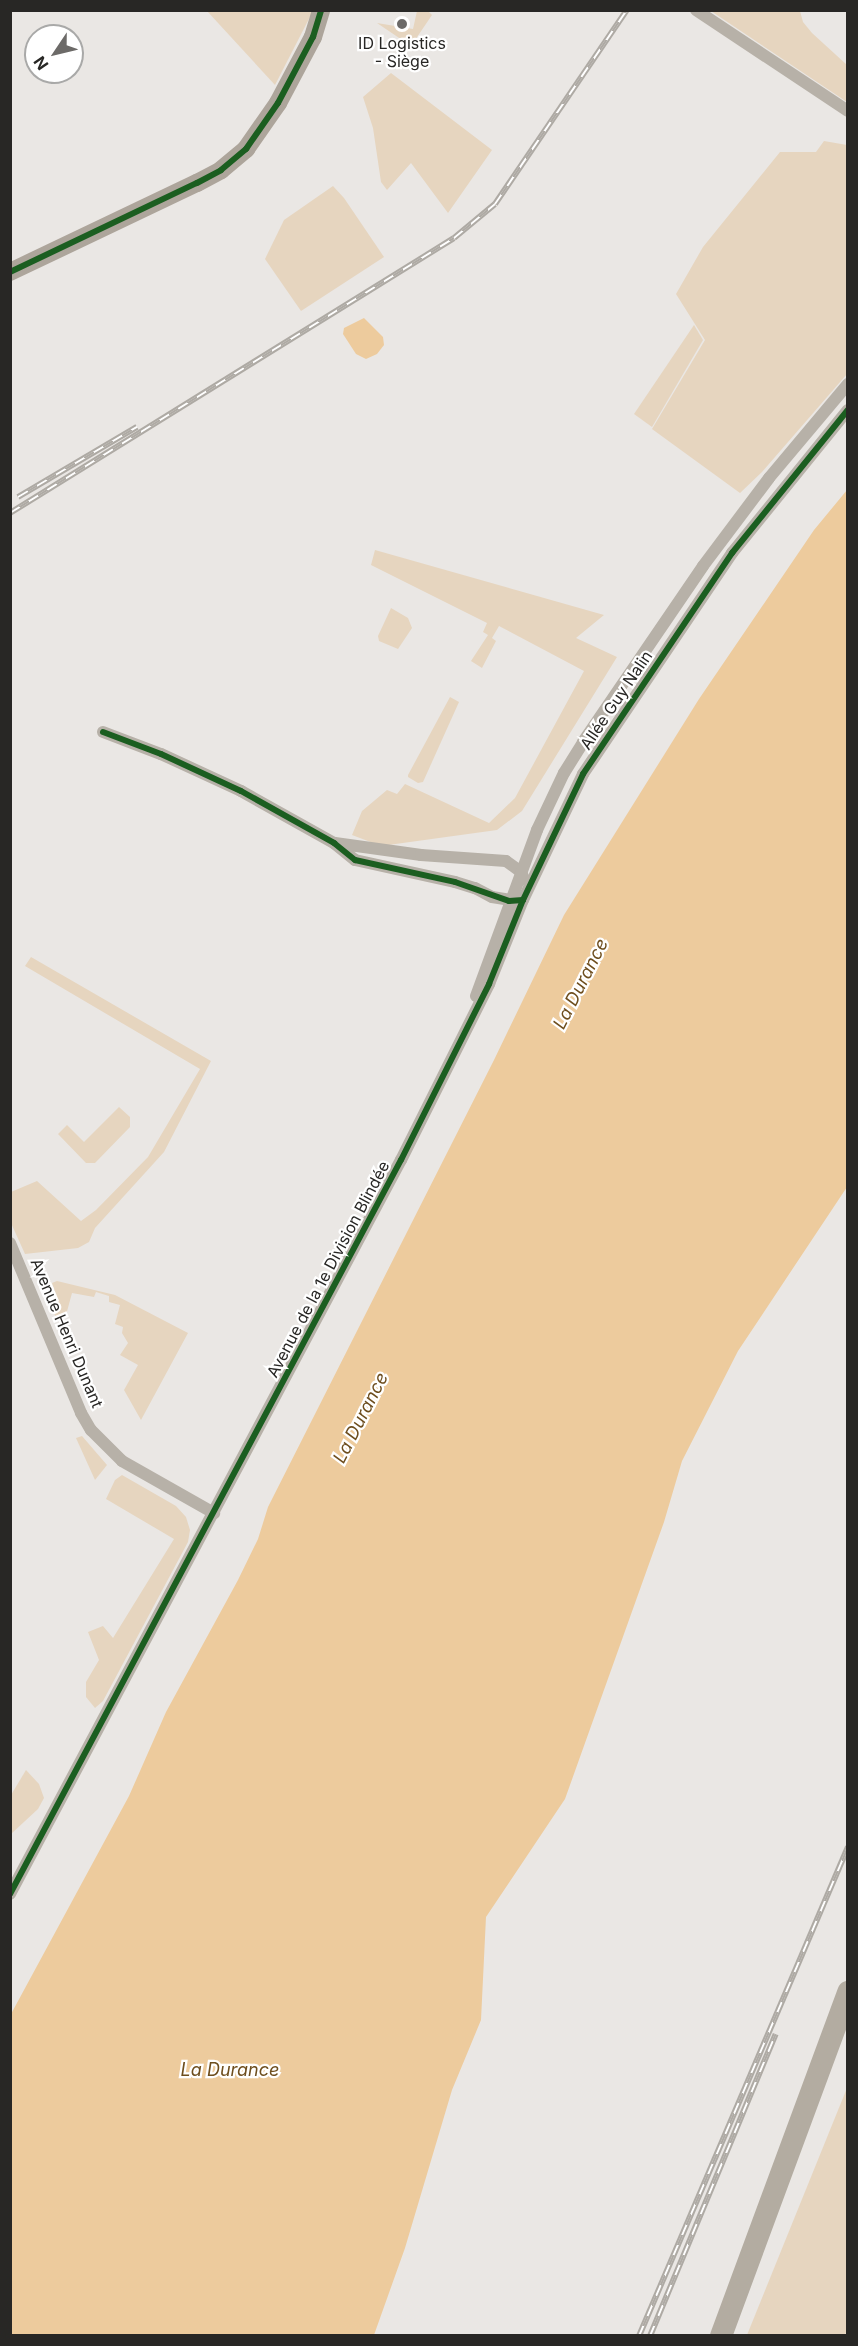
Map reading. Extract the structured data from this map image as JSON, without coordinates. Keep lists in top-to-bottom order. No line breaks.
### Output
{"streets":{"street":["Allée Guy Nalin","Avenue de la 1e Division Blindée","Avenue Henri Dunant"]},"crossings":[["Allée Guy Nalin","Avenue de la 1e Division Blindée"],["Avenue de la 1e Division Blindée","Avenue Henri Dunant"]],"water":["La Durance"],"places":["ID Logistics - Siège"],"north":"bottom left"}
